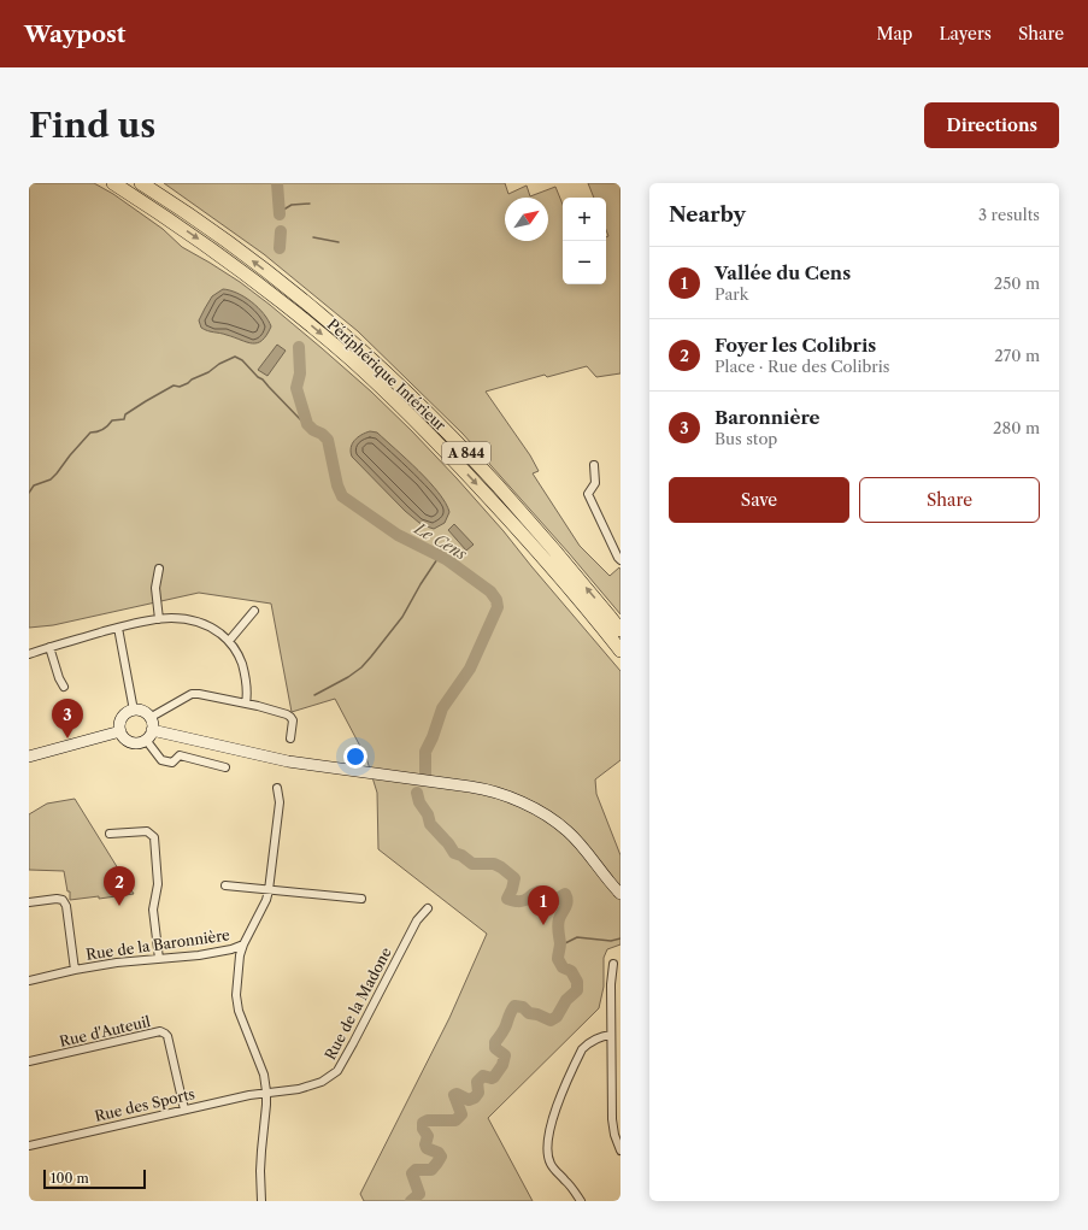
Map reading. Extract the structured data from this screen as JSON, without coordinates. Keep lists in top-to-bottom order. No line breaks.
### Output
{"streets":{"highway":["Périphérique Intérieur","A 844"],"street":["Rue de la Baronnière","Rue de la Madone","Rue d'Auteuil","Rue des Sports"]},"crossings":[["Rue de la Madone","Rue des Sports"],["Rue d'Auteuil","Rue des Sports"]],"water":["Le Cens"],"scale_bar":"100 m","north":"top right","page":{"header":"Waypost","nav":["Map","Layers","Share"],"buttons":["Directions",["Save","Share"]],"title":"Find us","heading":["Nearby","3 results"],"map_buttons":["+","−"],"list":[{"mark":"1","name":"Vallée du Cens","note":"Park","value":"250 m"},{"mark":"2","name":"Foyer les Colibris","note":"Place · Rue des Colibris","value":"270 m"},{"mark":"3","name":"Baronnière","note":"Bus stop","value":"280 m"}],"pins":["3","2","1"],"scale":"100 m"}}
